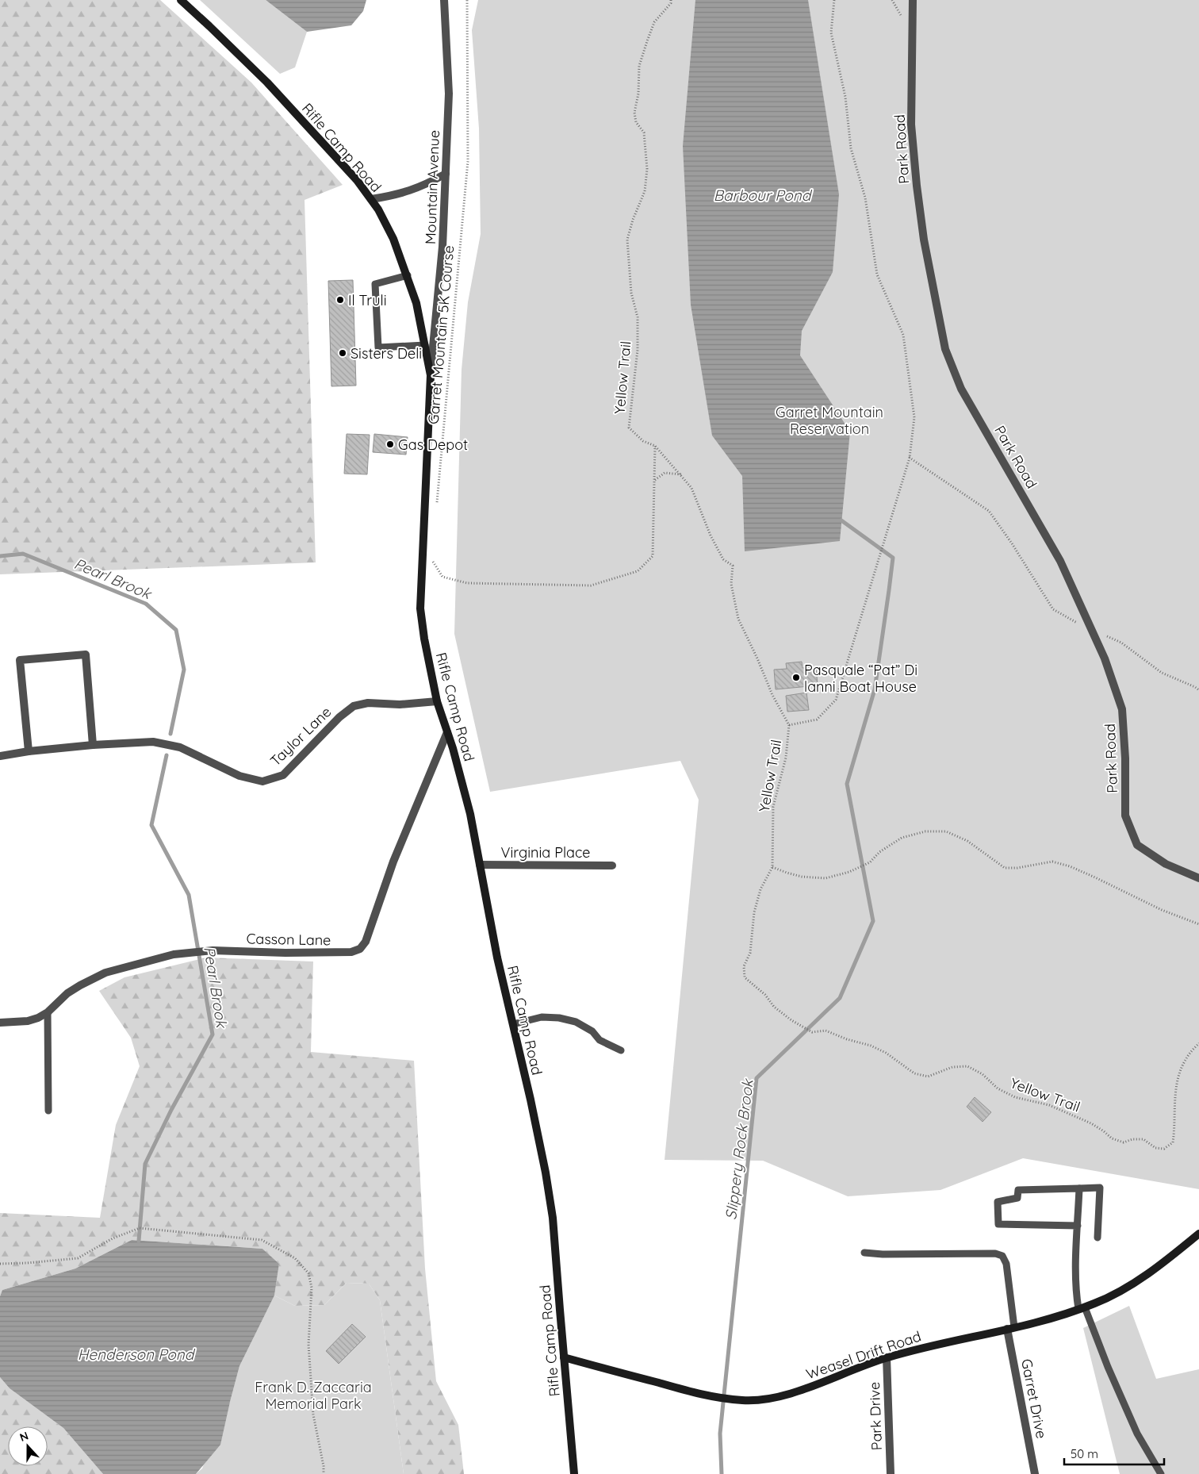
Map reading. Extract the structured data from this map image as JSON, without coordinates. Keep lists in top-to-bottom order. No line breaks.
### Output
{"streets":{"street":["Rifle Camp Road","Park Road","Mountain Avenue","Taylor Lane","Virginia Place","Casson Lane","Weasel Drift Road","Garret Drive","Park Drive"],"path":["Garret Mountain 5K Course","Yellow Trail"]},"crossings":[["Rifle Camp Road","Mountain Avenue"],["Rifle Camp Road","Taylor Lane"],["Rifle Camp Road","Virginia Place"],["Rifle Camp Road","Casson Lane"],["Rifle Camp Road","Weasel Drift Road"],["Weasel Drift Road","Garret Drive"],["Weasel Drift Road","Park Drive"]],"water":["Barbour Pond","Pearl Brook","Slippery Rock Brook","Henderson Pond"],"parks":["Garret Mountain Reservation","Frank D. Zaccaria Memorial Park"],"places":["Il Truli","Sisters Deli","Gas Depot","Pasquale “Pat” Di lanni Boat House"],"scale_bar":"50 m","north":"top"}
